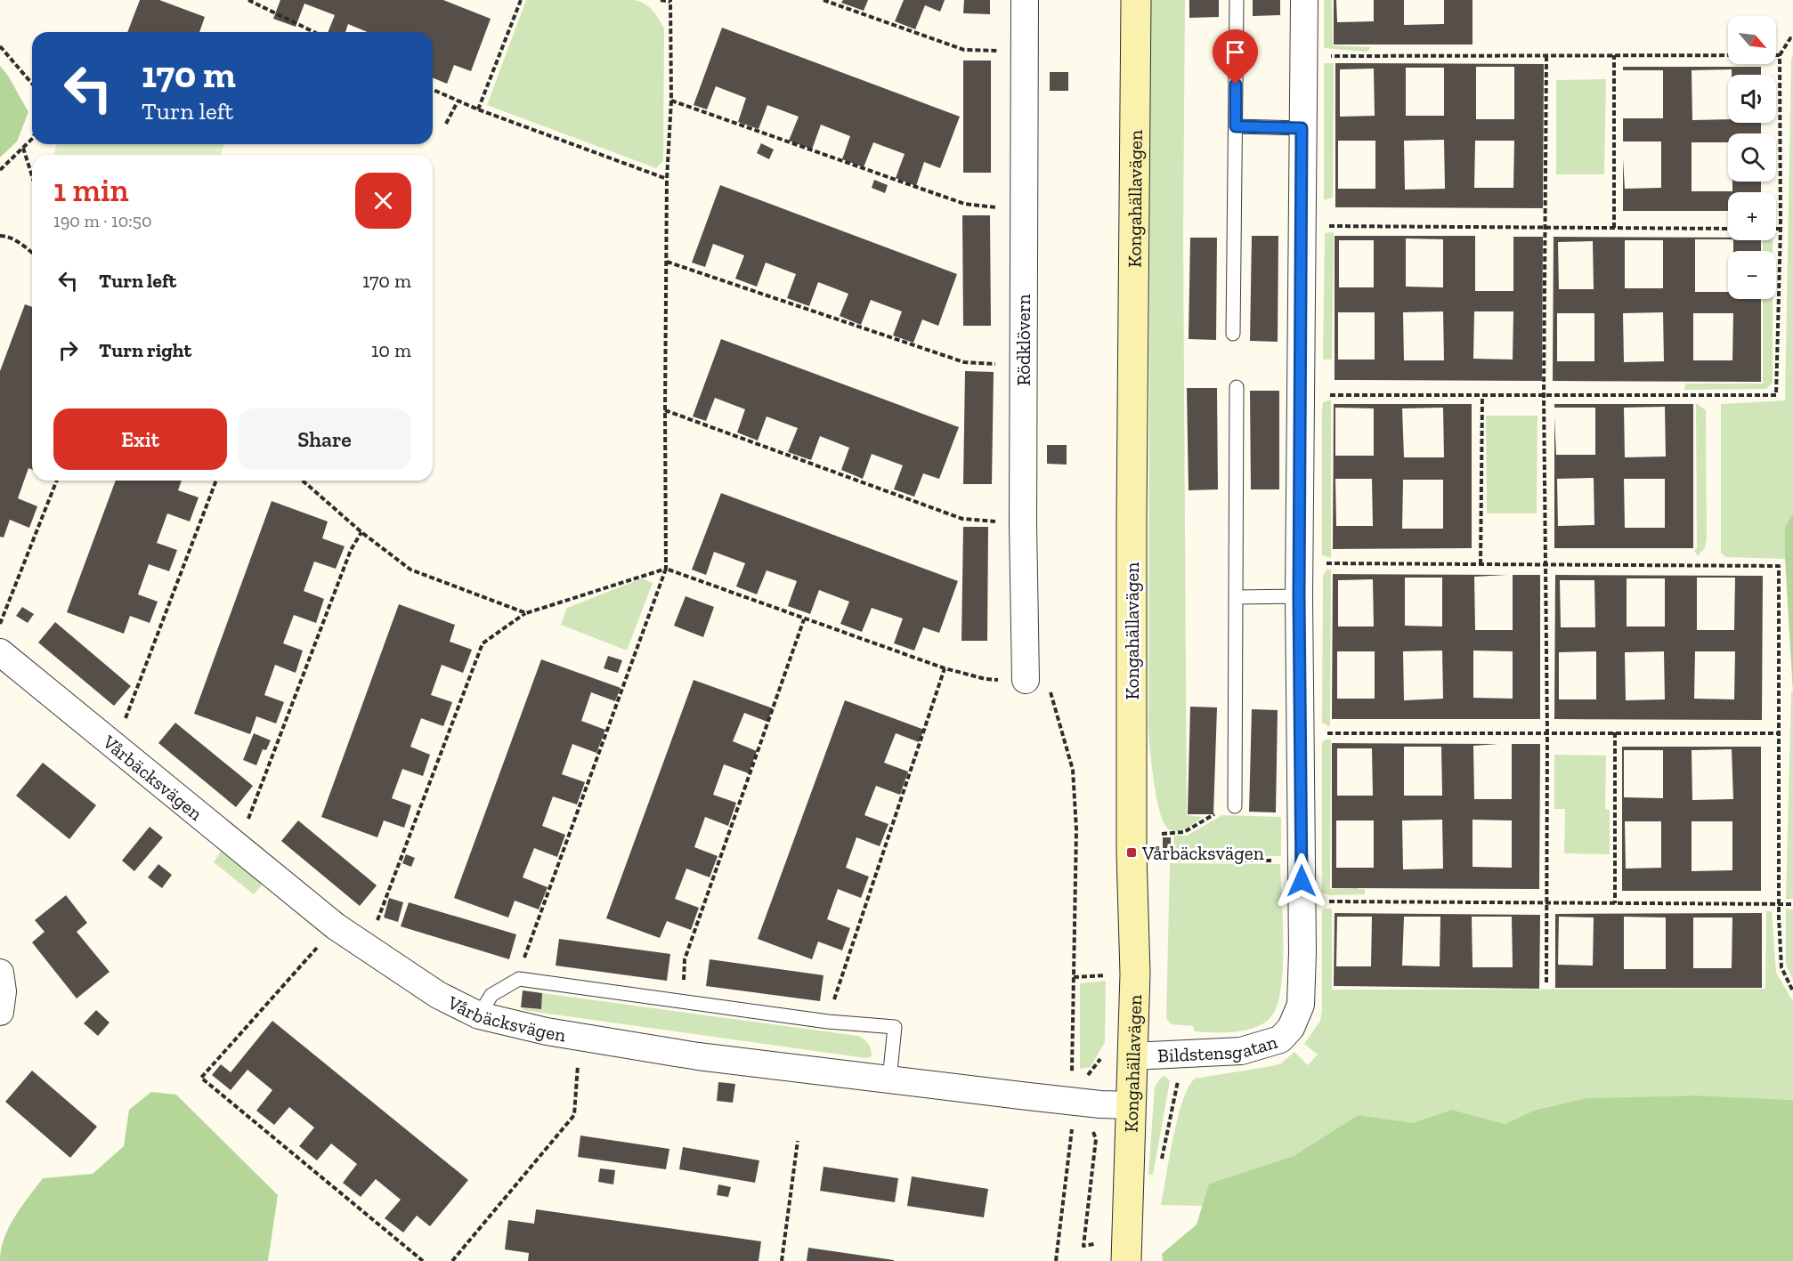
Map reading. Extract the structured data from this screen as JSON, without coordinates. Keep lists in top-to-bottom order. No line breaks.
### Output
{"streets":{"street":["Kongahällavägen","Rödklövern","Vårbäcksvägen","Bildstensgatan"]},"crossings":[["Kongahällavägen","Vårbäcksvägen"],["Kongahällavägen","Bildstensgatan"]],"places":{"transit":["Vårbäcksvägen"]},"north":"bottom right","page":{"map_buttons":["+","−"],"turn":["170 m","Turn left"],"heading":["1 min","190 m · 10:50"],"list":[{"name":"Turn left","value":"170 m"},{"name":"Turn right","value":"10 m"}],"buttons":["Exit","Share"]}}
